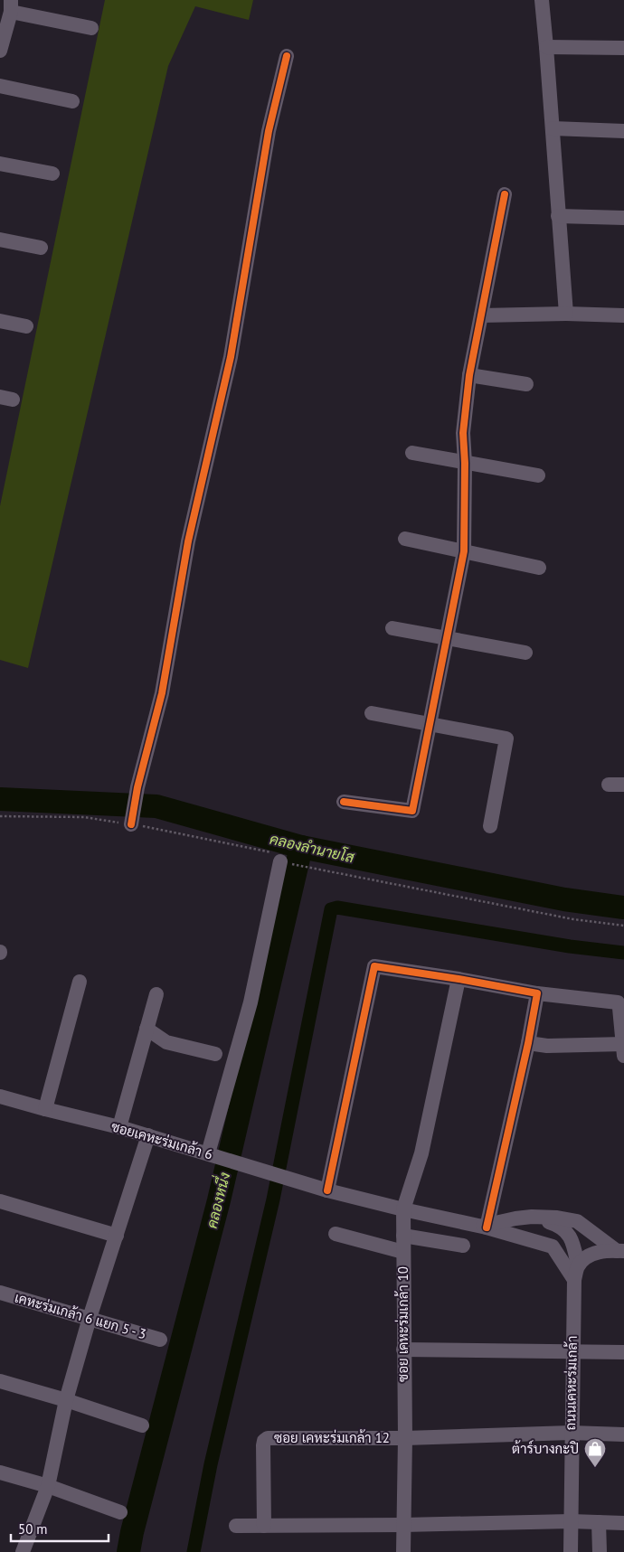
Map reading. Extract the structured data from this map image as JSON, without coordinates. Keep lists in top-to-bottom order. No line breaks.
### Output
{"streets":{"street":["ซอยเคหะร่มเกล้า 6","เคหะร่มเกล้า 6 แยก 5 - 3","ซอย เคหะร่มเกล้า 10","ถนนเคหะร่มเกล้า","ซอย เคหะร่มเกล้า 12"]},"crossings":[["ซอยเคหะร่มเกล้า 6","ซอย เคหะร่มเกล้า 10"],["ซอยเคหะร่มเกล้า 6","ถนนเคหะร่มเกล้า"],["ซอย เคหะร่มเกล้า 10","ซอย เคหะร่มเกล้า 12"]],"water":["คลองลำนายโส","คลองหนึ่ง"],"places":{"shop":["ต้าร์บางกะปิ"]},"scale_bar":"50 m"}
